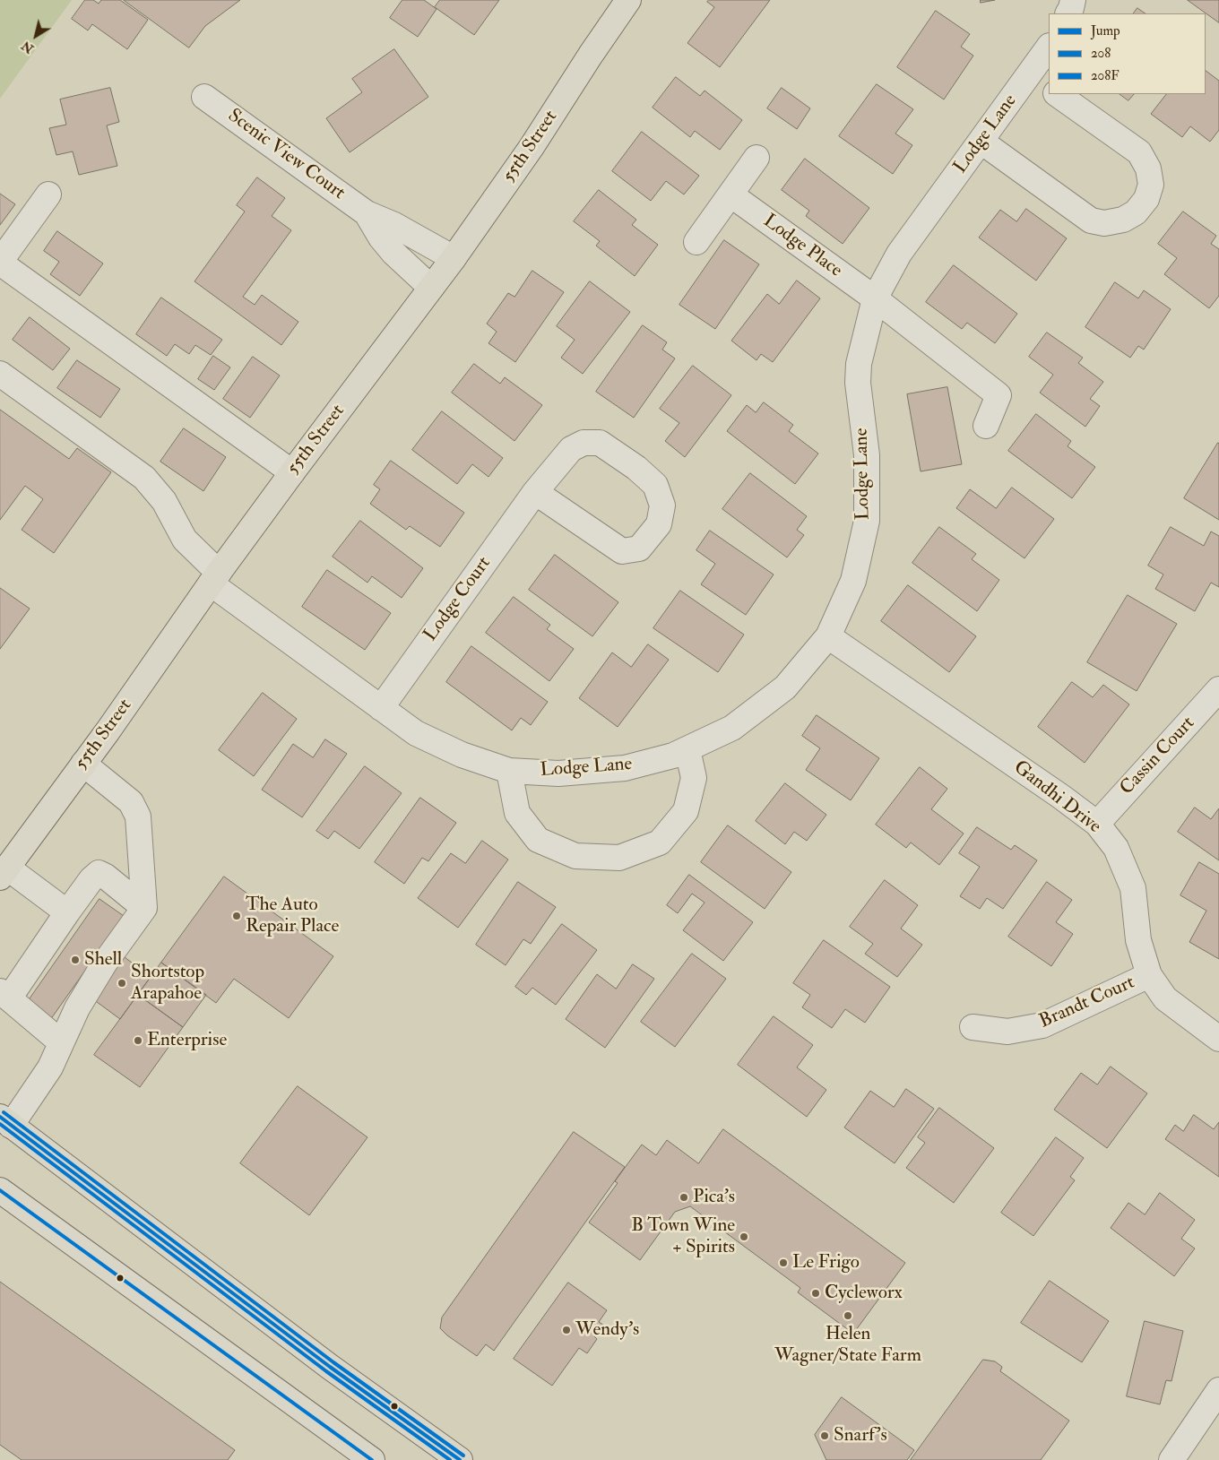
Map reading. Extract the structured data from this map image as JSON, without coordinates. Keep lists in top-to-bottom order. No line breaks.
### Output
{"streets":{"main road":["55th Street"],"street":["Lodge Lane","Scenic View Court","Lodge Place","Lodge Court","Cassin Court","Gandhi Drive","Brandt Court"]},"crossings":[["Lodge Lane","55th Street"],["Lodge Lane","Lodge Place"],["Lodge Lane","Lodge Court"],["Lodge Lane","Gandhi Drive"],["55th Street","Scenic View Court"],["Cassin Court","Gandhi Drive"],["Gandhi Drive","Brandt Court"]],"places":["The Auto Repair Place","Shell","Shortstop Arapahoe","Enterprise","Pica's","B Town Wine + Spirits","Le Frigo","Cycleworx","Helen Wagner/State Farm","Wendy's","Snarf's"],"lines":["transit line 208F","transit line Jump","transit line 208"],"legend":["Jump","208","208F"],"north":"bottom left"}
